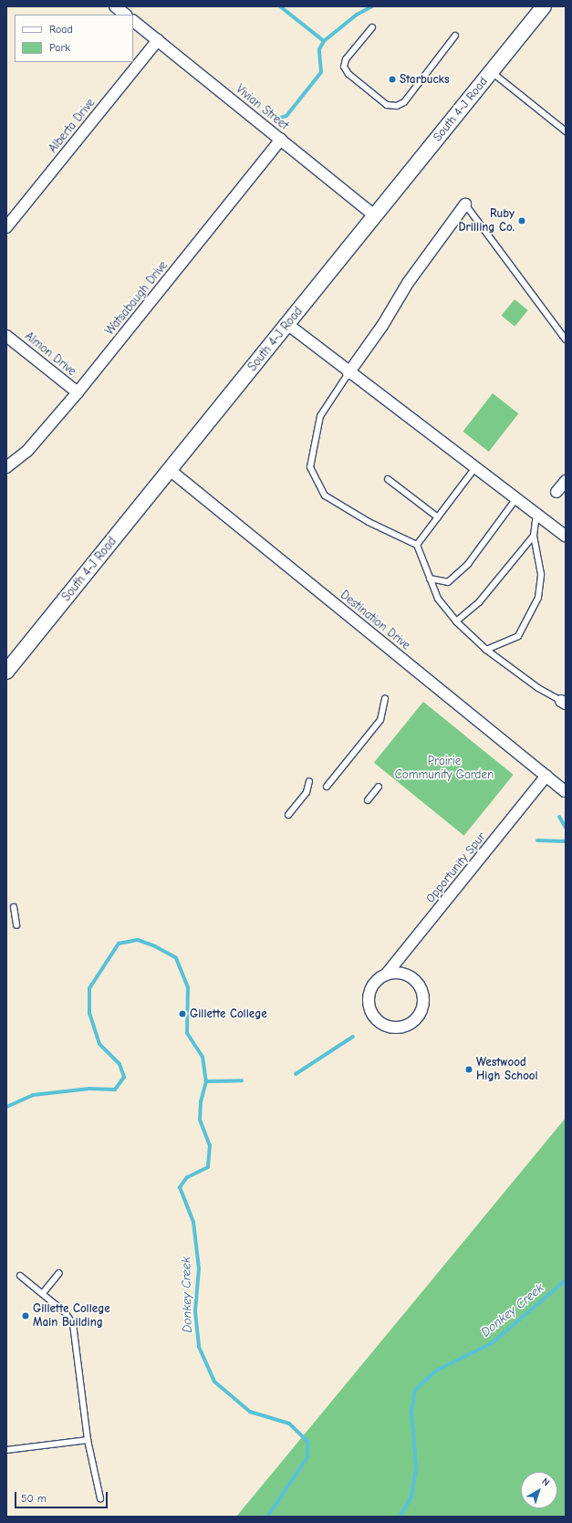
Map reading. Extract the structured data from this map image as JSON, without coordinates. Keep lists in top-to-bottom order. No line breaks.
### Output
{"streets":{"main road":["South 4-J Road"],"street":["Vivian Street","Alberta Drive","Watsabaugh Drive","Almon Drive","Destination Drive","Opportunity Spur"]},"crossings":[["Vivian Street","South 4-J Road"],["Vivian Street","Alberta Drive"],["Vivian Street","Watsabaugh Drive"],["South 4-J Road","Destination Drive"],["Watsabaugh Drive","Almon Drive"],["Destination Drive","Opportunity Spur"]],"water":["Donkey Creek"],"parks":["Prairie Community Garden"],"places":["Starbucks","Ruby Drilling Co.","Gillette College","Westwood High School","Gillette College Main Building"],"legend":["Road","Park"],"scale_bar":"50 m","north":"top right"}
